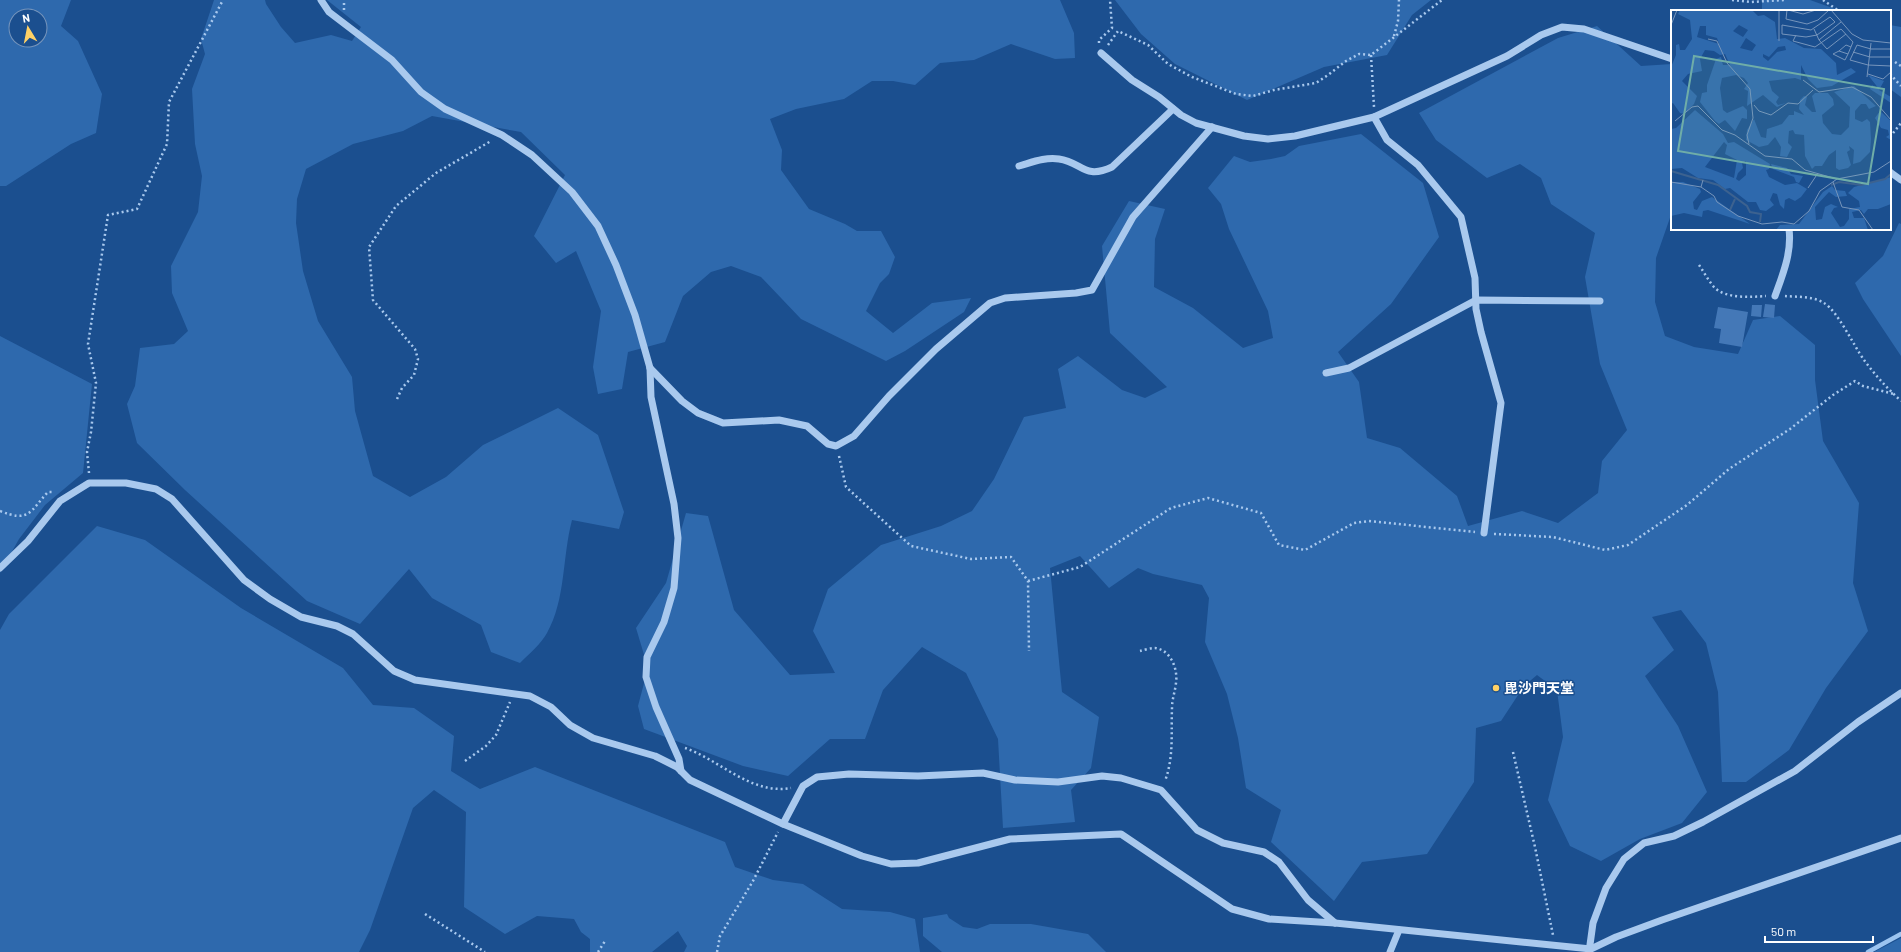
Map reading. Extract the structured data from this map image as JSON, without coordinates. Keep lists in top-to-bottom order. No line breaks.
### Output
{"places":["毘沙門天堂"],"scale_bar":"50 m","north":"top"}
